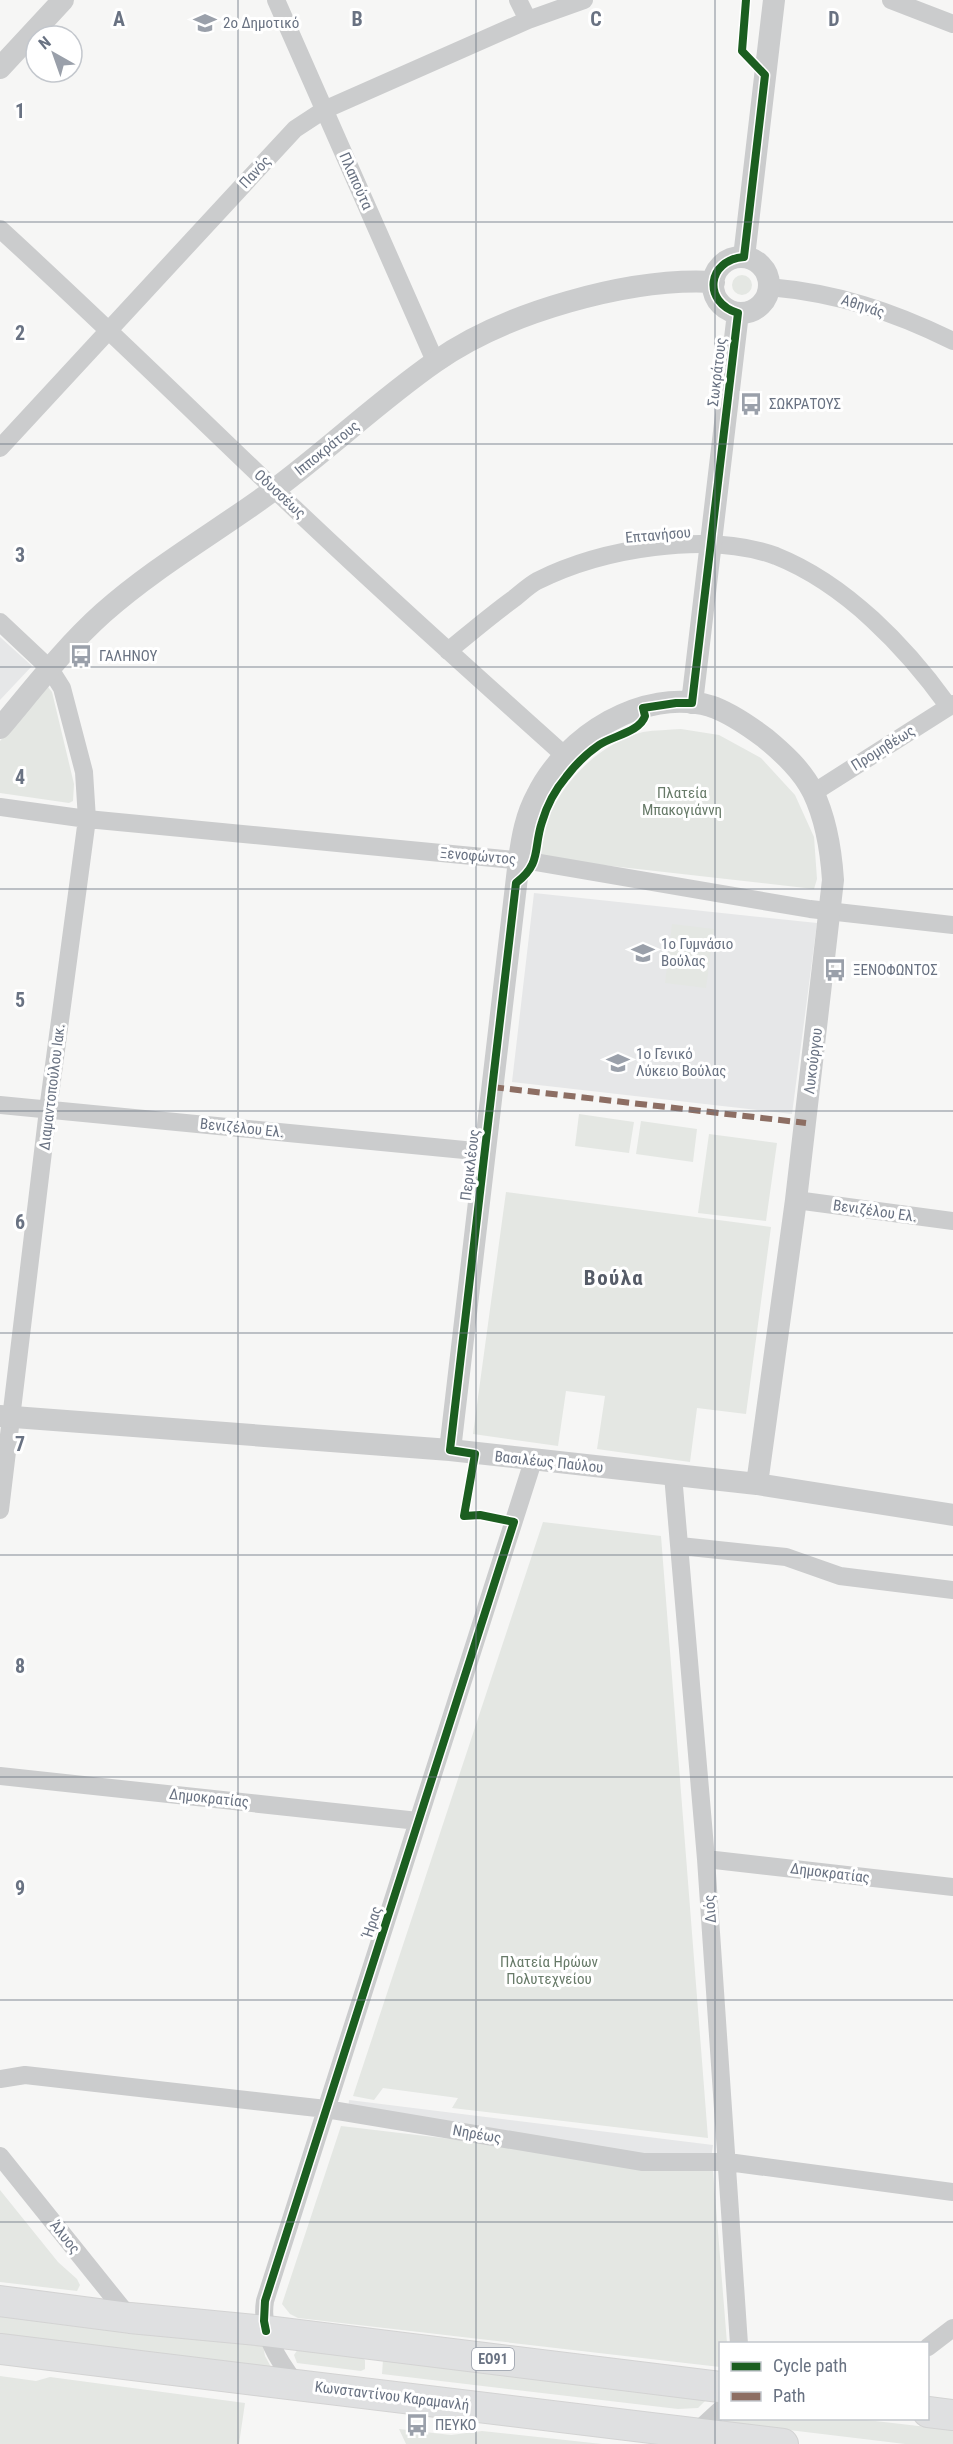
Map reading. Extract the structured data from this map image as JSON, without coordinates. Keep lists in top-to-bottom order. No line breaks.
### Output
{"streets":{"highway":["ΕΟ91","Κωνσταντίνου Καραμανλή"],"street":["Πανός","Πλαπούτα","Αθηνάς","Σωκράτους","Ιπποκράτους","Οδυσσέως","Επτανήσου","Προμηθέως","Ξενοφώντος","Λυκούργου","Διαμαντοπούλου Ιακ.","Βενιζέλου Ελ.","Περικλέους","Βασιλέως Παύλου","Δημοκρατίας","Διός","Ήρας","Νηρέως","Άλυος"]},"crossings":[["Πανός","Πλαπούτα"],["Πανός","Οδυσσέως"],["Πλαπούτα","Ιπποκράτους"],["Αθηνάς","Σωκράτους"],["Αθηνάς","Ιπποκράτους"],["Σωκράτους","Ιπποκράτους"],["Σωκράτους","Επτανήσου"],["Σωκράτους","Λυκούργου"],["Σωκράτους","Περικλέους"],["Ιπποκράτους","Οδυσσέως"],["Ιπποκράτους","Διαμαντοπούλου Ιακ."],["Οδυσσέως","Επτανήσου"],["Οδυσσέως","Περικλέους"],["Επτανήσου","Προμηθέως"],["Προμηθέως","Λυκούργου"],["Ξενοφώντος","Λυκούργου"],["Ξενοφώντος","Διαμαντοπούλου Ιακ."],["Ξενοφώντος","Περικλέους"],["Λυκούργου","Βενιζέλου Ελ."],["Λυκούργου","Περικλέους"],["Λυκούργου","Βασιλέως Παύλου"],["Διαμαντοπούλου Ιακ.","Βενιζέλου Ελ."],["Διαμαντοπούλου Ιακ.","Βασιλέως Παύλου"],["Βενιζέλου Ελ.","Περικλέους"],["Περικλέους","Βασιλέως Παύλου"],["Βασιλέως Παύλου","Διός"],["Βασιλέως Παύλου","Ήρας"],["Δημοκρατίας","Διός"],["Δημοκρατίας","Ήρας"],["Διός","Νηρέως"],["Ήρας","Νηρέως"],["Ήρας","ΕΟ91"],["Ήρας","Κωνσταντίνου Καραμανλή"],["Άλυος","ΕΟ91"]],"districts":["Βούλα"],"parks":["Πλατεία Μπακογιάννη","Πλατεία Ηρώων Πολυτεχνείου"],"places":{"school or university":["2ο Δημοτικό","1ο Γυμνάσιο Βούλας","1ο Γενικό Λύκειο Βούλας"],"bus stop":["ΣΩΚΡΑΤΟΥΣ","ΓΑΛΗΝΟΥ","ΞΕΝΟΦΩΝΤΟΣ","ΠΕΥΚΟ"]},"legend":["Cycle path","Path"],"north":"top left","grid":{"columns":["A","B","C","D"],"rows":["1","2","3","4","5","6","7","8","9"]}}
